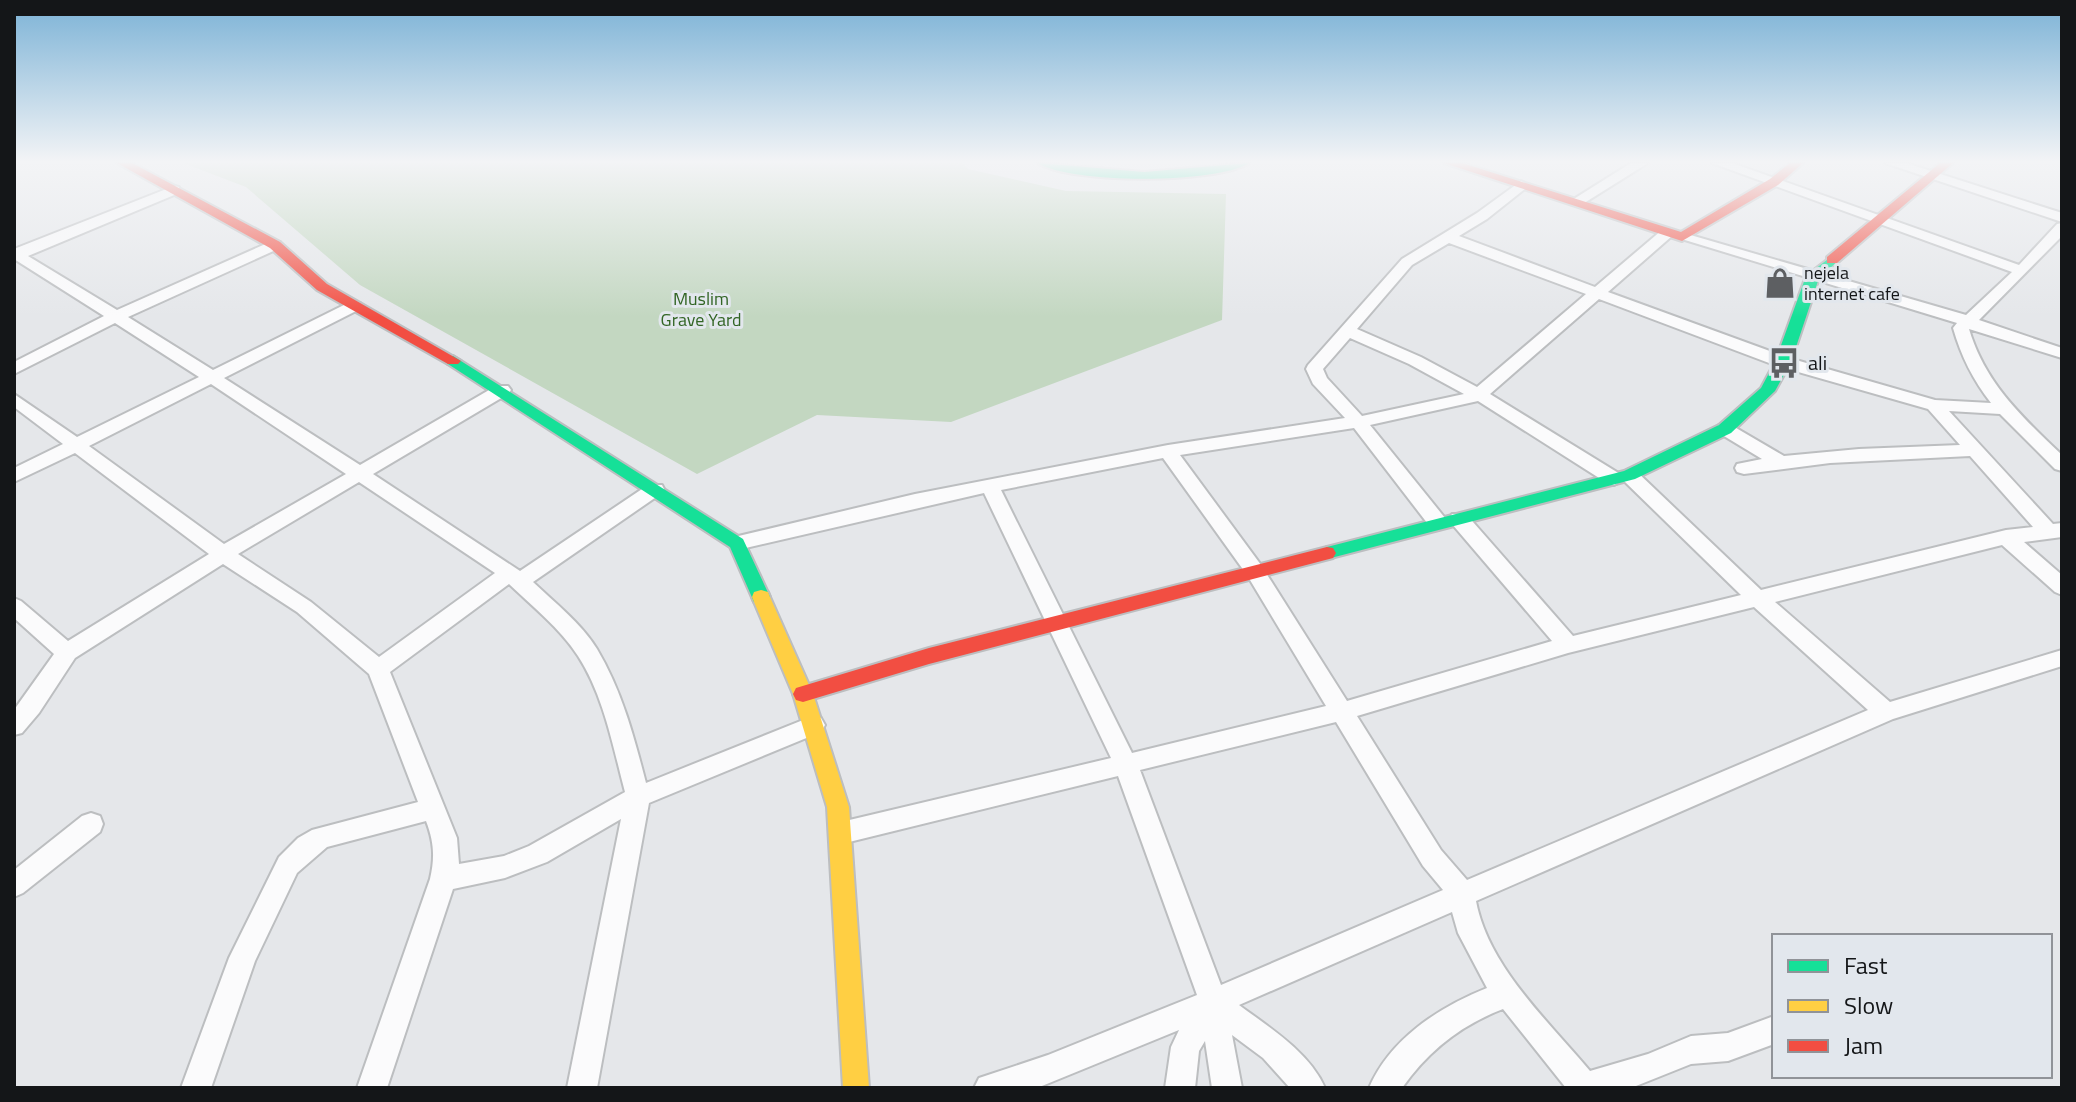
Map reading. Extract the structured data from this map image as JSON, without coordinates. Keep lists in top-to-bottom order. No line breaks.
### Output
{"parks":["Muslim Grave Yard"],"places":{"shop":["nejela internet cafe"],"bus stop":["ali"]},"legend":["Fast","Slow","Jam"]}
